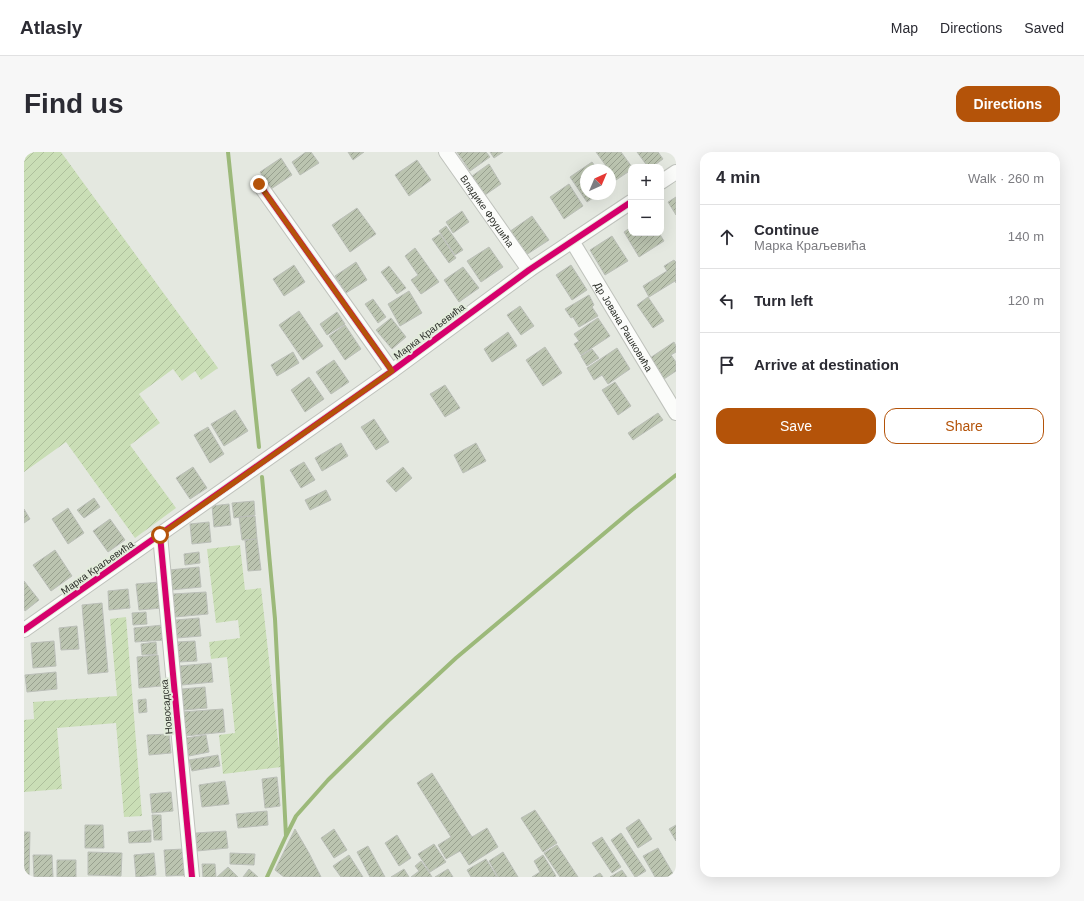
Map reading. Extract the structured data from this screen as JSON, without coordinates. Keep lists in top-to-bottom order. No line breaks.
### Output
{"streets":{"street":["Владике Фрушића","Др Јована Рашковића","Марка Краљевића","Новосадска"]},"crossings":[["Владике Фрушића","Марка Краљевића"],["Др Јована Рашковића","Марка Краљевића"],["Марка Краљевића","Новосадска"]],"north":"top right","page":{"header":"Atlasly","nav":["Map","Directions","Saved"],"buttons":["Directions",["Save","Share"]],"title":"Find us","heading":["4 min","Walk · 260 m"],"map_buttons":["+","−"],"list":[["Continue","Марка Краљевића","140 m"],["Turn left","120 m"],"Arrive at destination"]}}
